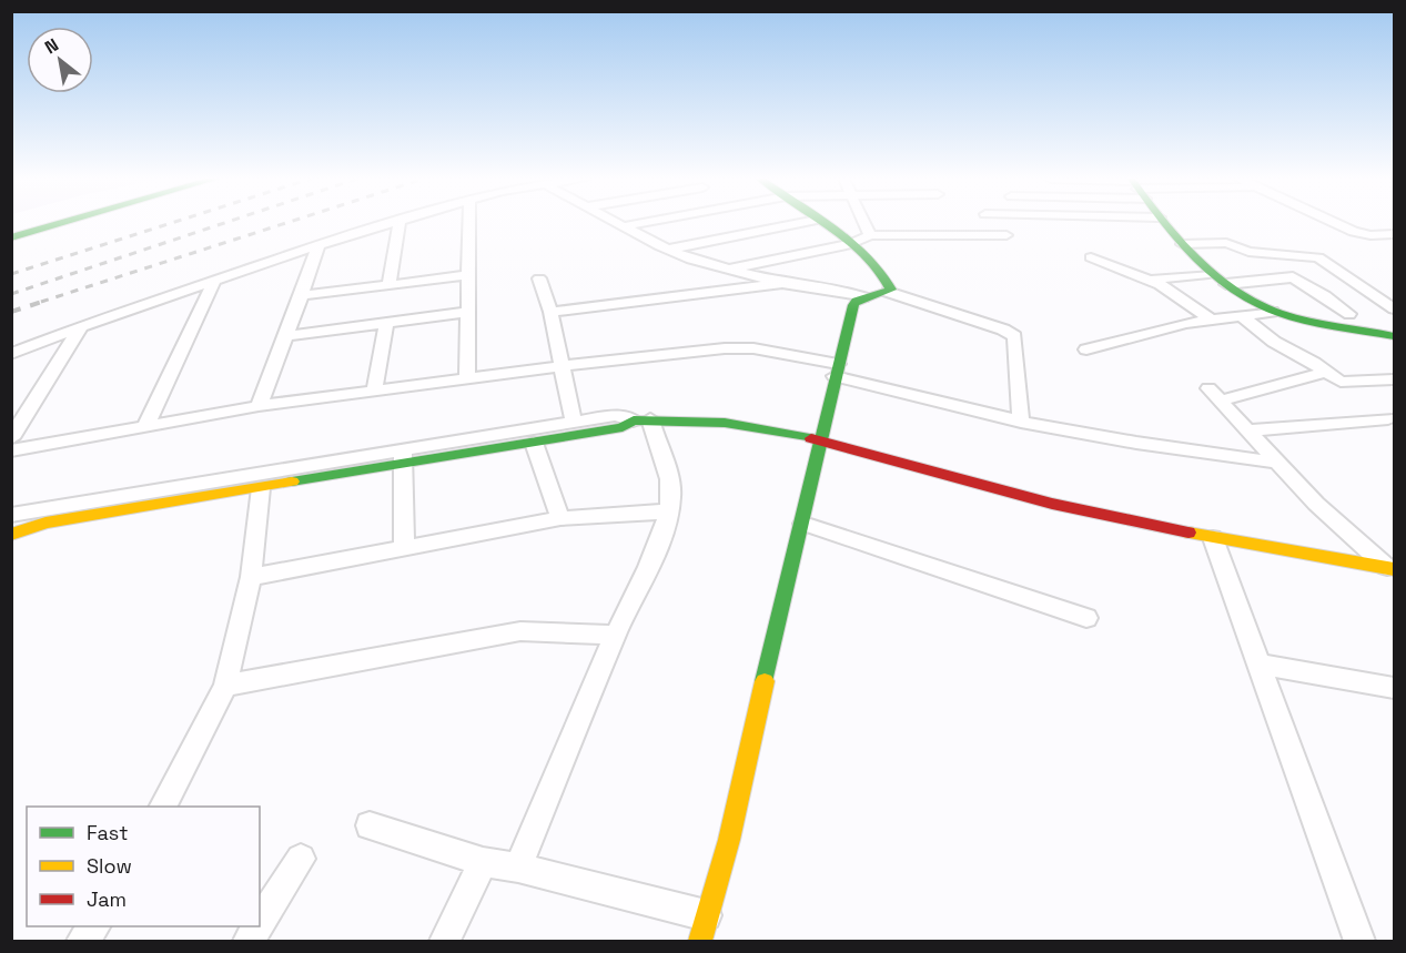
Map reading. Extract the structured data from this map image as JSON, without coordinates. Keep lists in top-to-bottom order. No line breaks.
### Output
{"legend":["Fast","Slow","Jam"],"north":"top left"}
